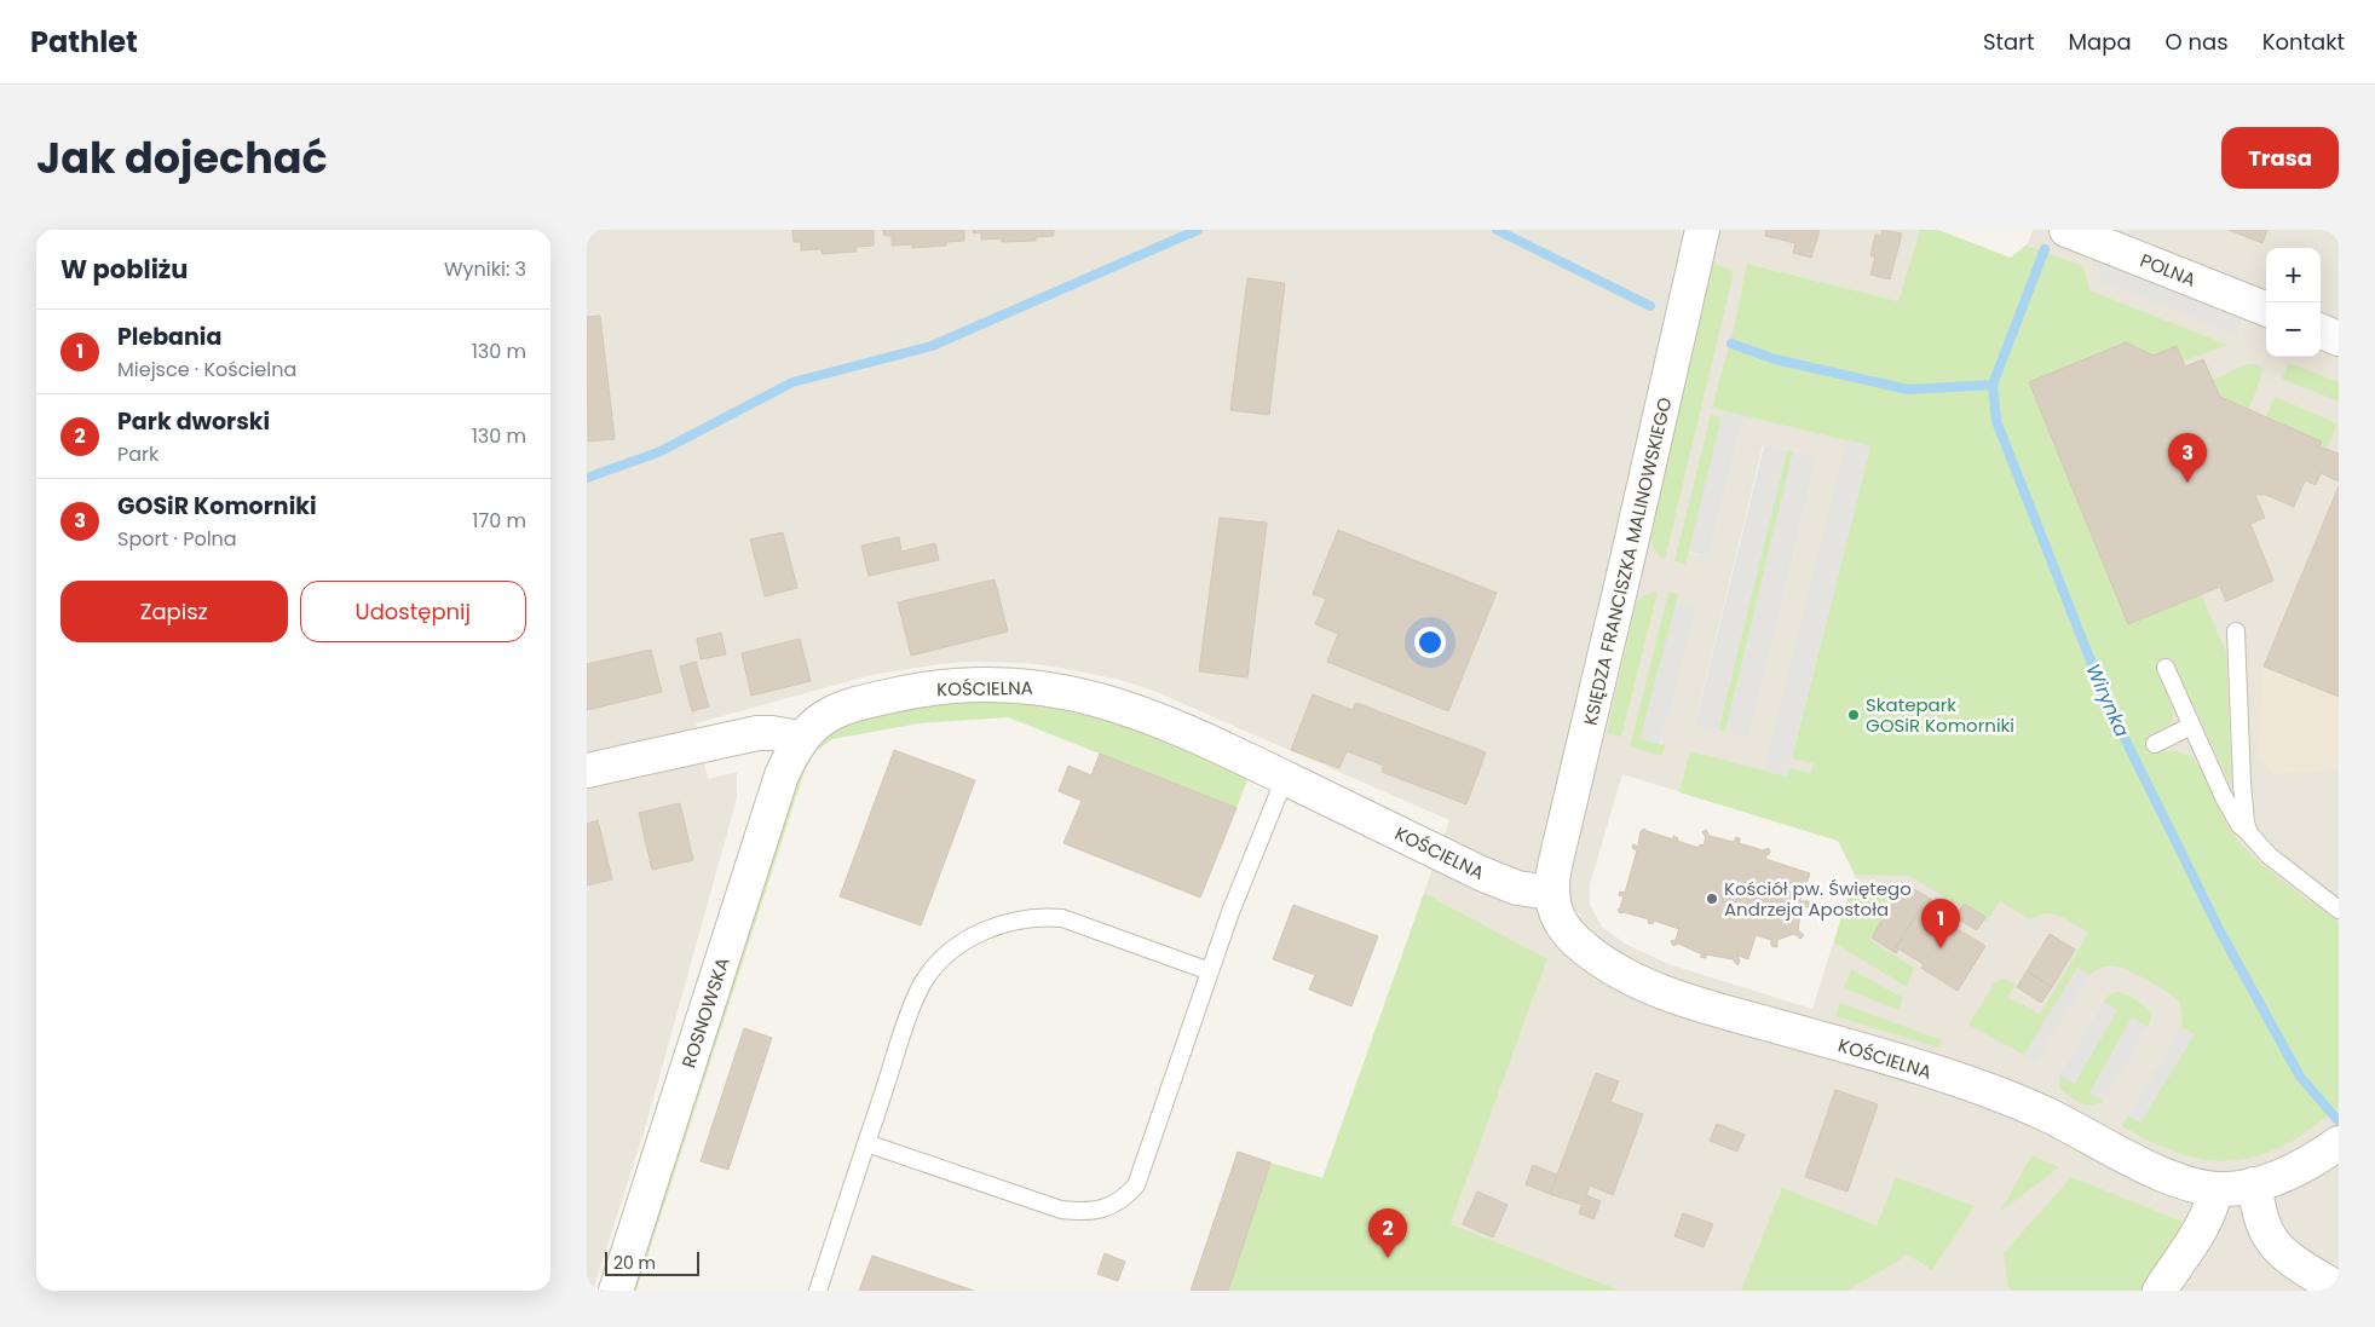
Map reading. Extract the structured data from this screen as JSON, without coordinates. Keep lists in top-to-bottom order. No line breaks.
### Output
{"streets":{"street":["POLNA","KSIĘDZA FRANCISZKA MALINOWSKIEGO","KOŚCIELNA","ROSNOWSKA"]},"crossings":[["KSIĘDZA FRANCISZKA MALINOWSKIEGO","KOŚCIELNA"],["KOŚCIELNA","ROSNOWSKA"]],"water":["Wirynka"],"places":["Skatepark GOSiR Komorniki","Kościół pw. Świętego Andrzeja Apostoła"],"scale_bar":"20 m","page":{"header":"Pathlet","nav":["Start","Mapa","O nas","Kontakt"],"title":"Jak dojechać","buttons":["Trasa",["Zapisz","Udostępnij"]],"heading":["W pobliżu","Wyniki: 3"],"map_buttons":["+","−"],"list":[{"mark":"1","name":"Plebania","note":"Miejsce · Kościelna","value":"130 m"},{"mark":"2","name":"Park dworski","note":"Park","value":"130 m"},{"mark":"3","name":"GOSiR Komorniki","note":"Sport · Polna","value":"170 m"}],"pins":["3","1","2"],"scale":"20 m"}}
